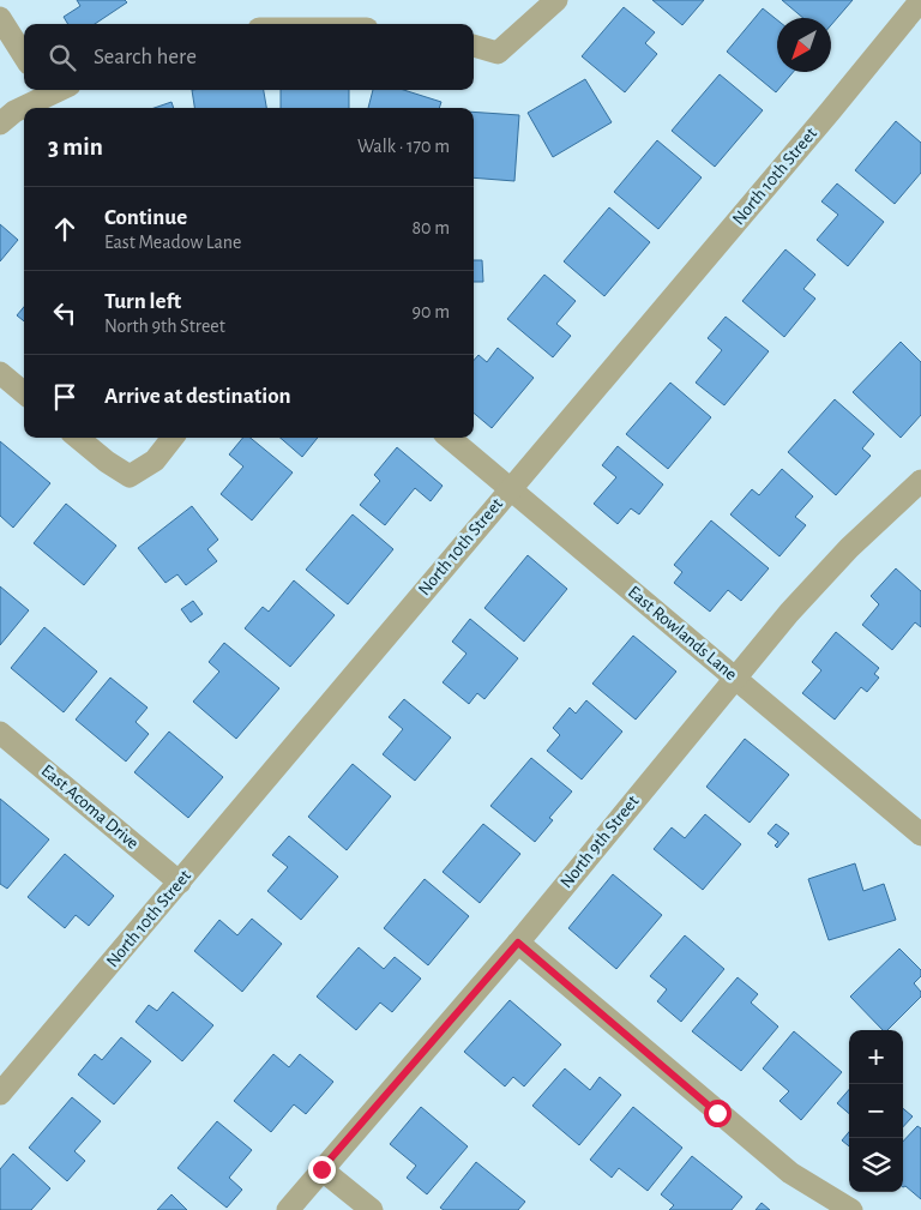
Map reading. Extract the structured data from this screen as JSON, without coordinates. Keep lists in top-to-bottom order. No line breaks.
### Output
{"streets":{"street":["North 10th Street","East Rowlands Lane","East Acoma Drive","North 9th Street"]},"crossings":[["North 10th Street","East Rowlands Lane"],["North 10th Street","East Acoma Drive"],["East Rowlands Lane","North 9th Street"]],"north":"bottom left","page":{"search":"Search here","heading":["3 min","Walk · 170 m"],"list":[["Continue","East Meadow Lane","80 m"],["Turn left","North 9th Street","90 m"],"Arrive at destination"],"map_buttons":["+","−"]}}
